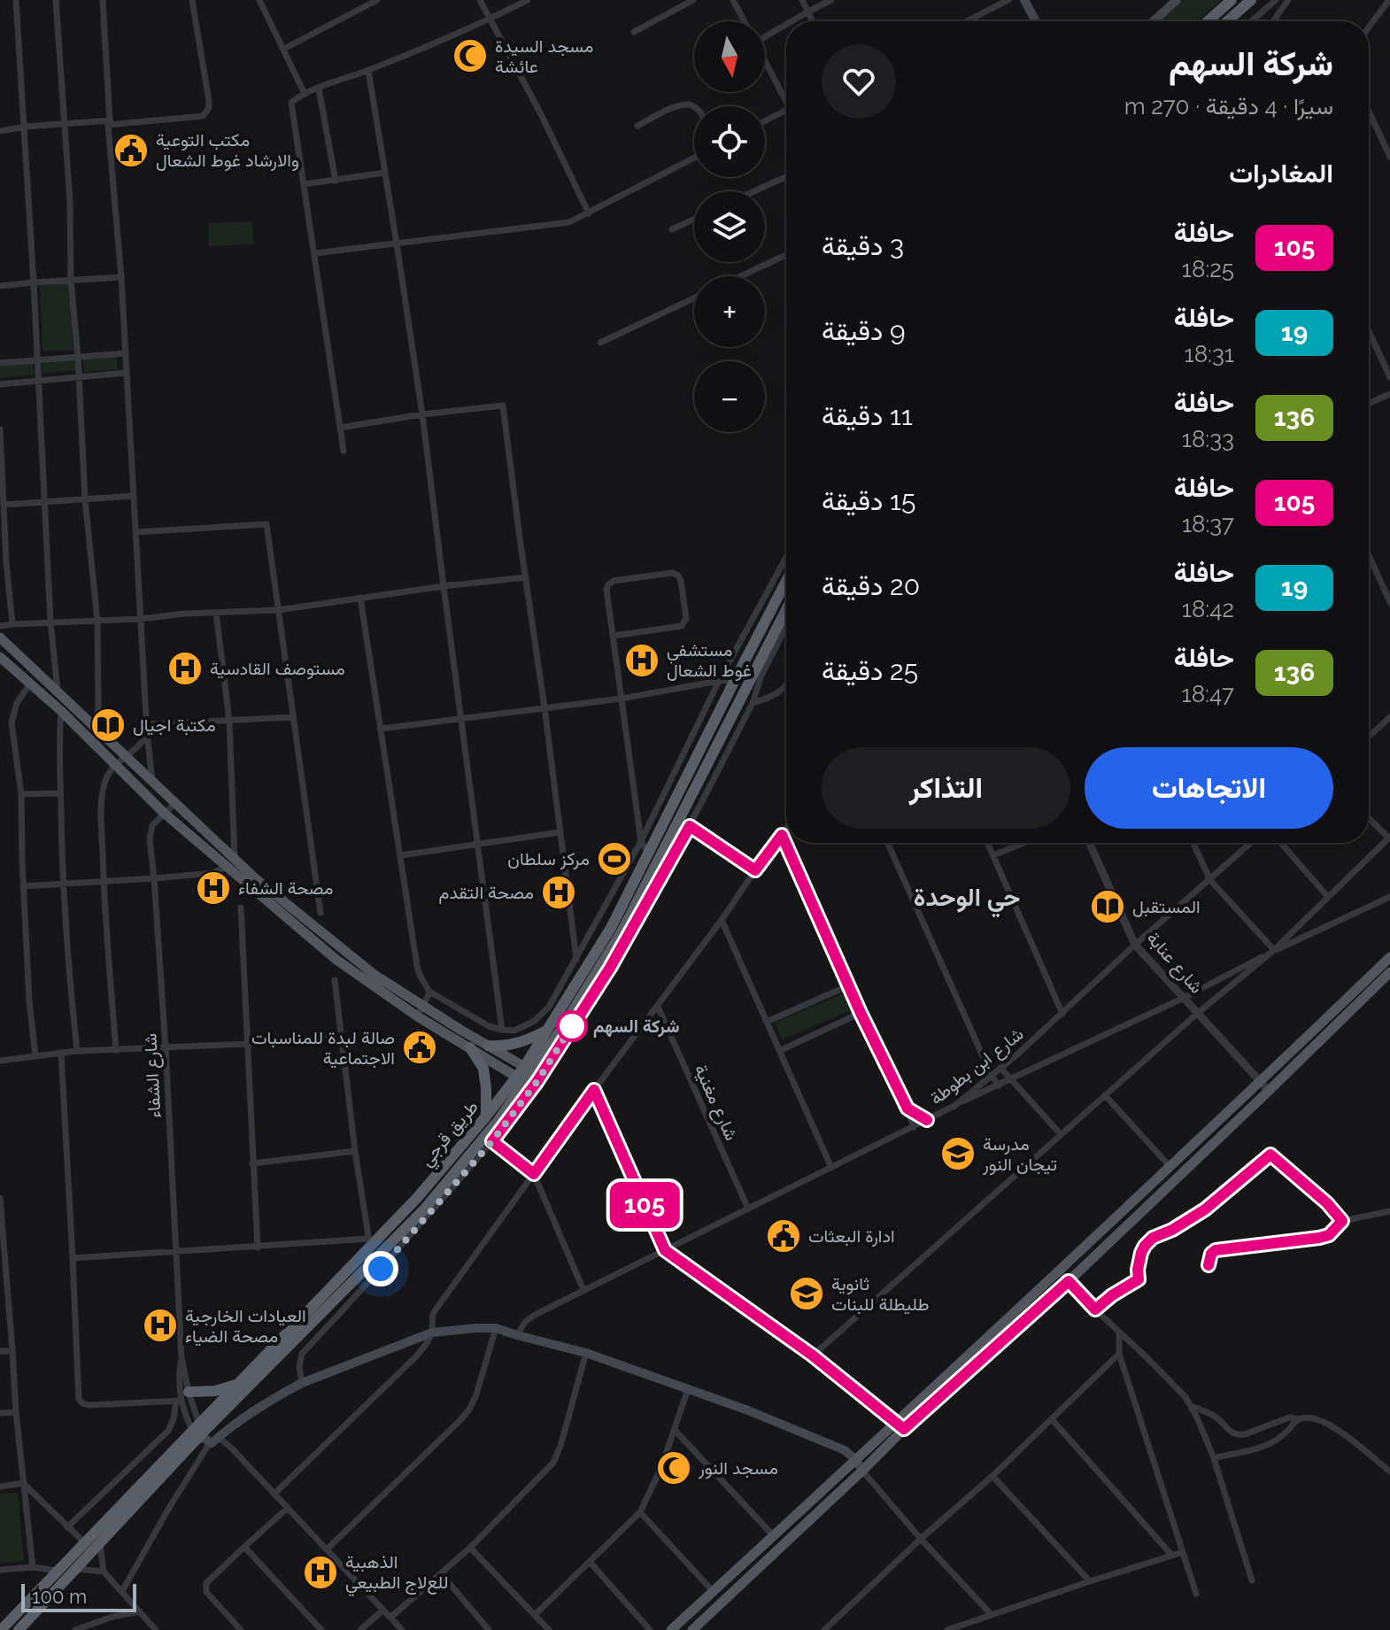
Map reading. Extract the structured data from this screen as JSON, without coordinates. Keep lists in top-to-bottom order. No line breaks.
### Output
{"streets":{"highway":["طريق قرجي"],"street":["شارع عنابة","شارع ابن بطوطة","شارع الشفاء","شارع مغنية"]},"crossings":[["شارع عنابة","شارع ابن بطوطة"],["شارع ابن بطوطة","شارع مغنية"],["شارع الشفاء","طريق قرجي"]],"districts":["حي الوحدة"],"places":{"mosque":["مسجد السيدة عائشة","مسجد النور"],"public building":["مكتب التوعية والارشاد غوط الشعال","صالة لبدة للمناسبات الاجتماعية","ادارة البعثات"],"hospital":["مستشفي غوط الشعال","مستوصف القادسية","مصحة الشفاء","مصحة التقدم","العيادات الخارجية مصحة الضياء","الذهبية للعﻻج الطبيعي"],"library":["مكتبة اجيال","المستقبل"],"sports":["مركز سلطان"],"other":["شركة السهم"],"school or university":["مدرسة تيجان النور","ثانوية طليطلة للبنات"]},"lines":["bus line 105"],"scale_bar":"100 m","north":"bottom","page":{"on_map":"105","map_buttons":["+","−"],"heading":[["شركة السهم","سيرًا · 4 دقيقة · 270 m"],"المغادرات"],"list":[{"mark":"105","name":"حافلة","note":"18:25","value":"3 دقيقة"},{"mark":"19","name":"حافلة","note":"18:31","value":"9 دقيقة"},{"mark":"136","name":"حافلة","note":"18:33","value":"11 دقيقة"},{"mark":"105","name":"حافلة","note":"18:37","value":"15 دقيقة"},{"mark":"19","name":"حافلة","note":"18:42","value":"20 دقيقة"},{"mark":"136","name":"حافلة","note":"18:47","value":"25 دقيقة"}],"buttons":["الاتجاهات","التذاكر"],"scale":"100 m"}}
